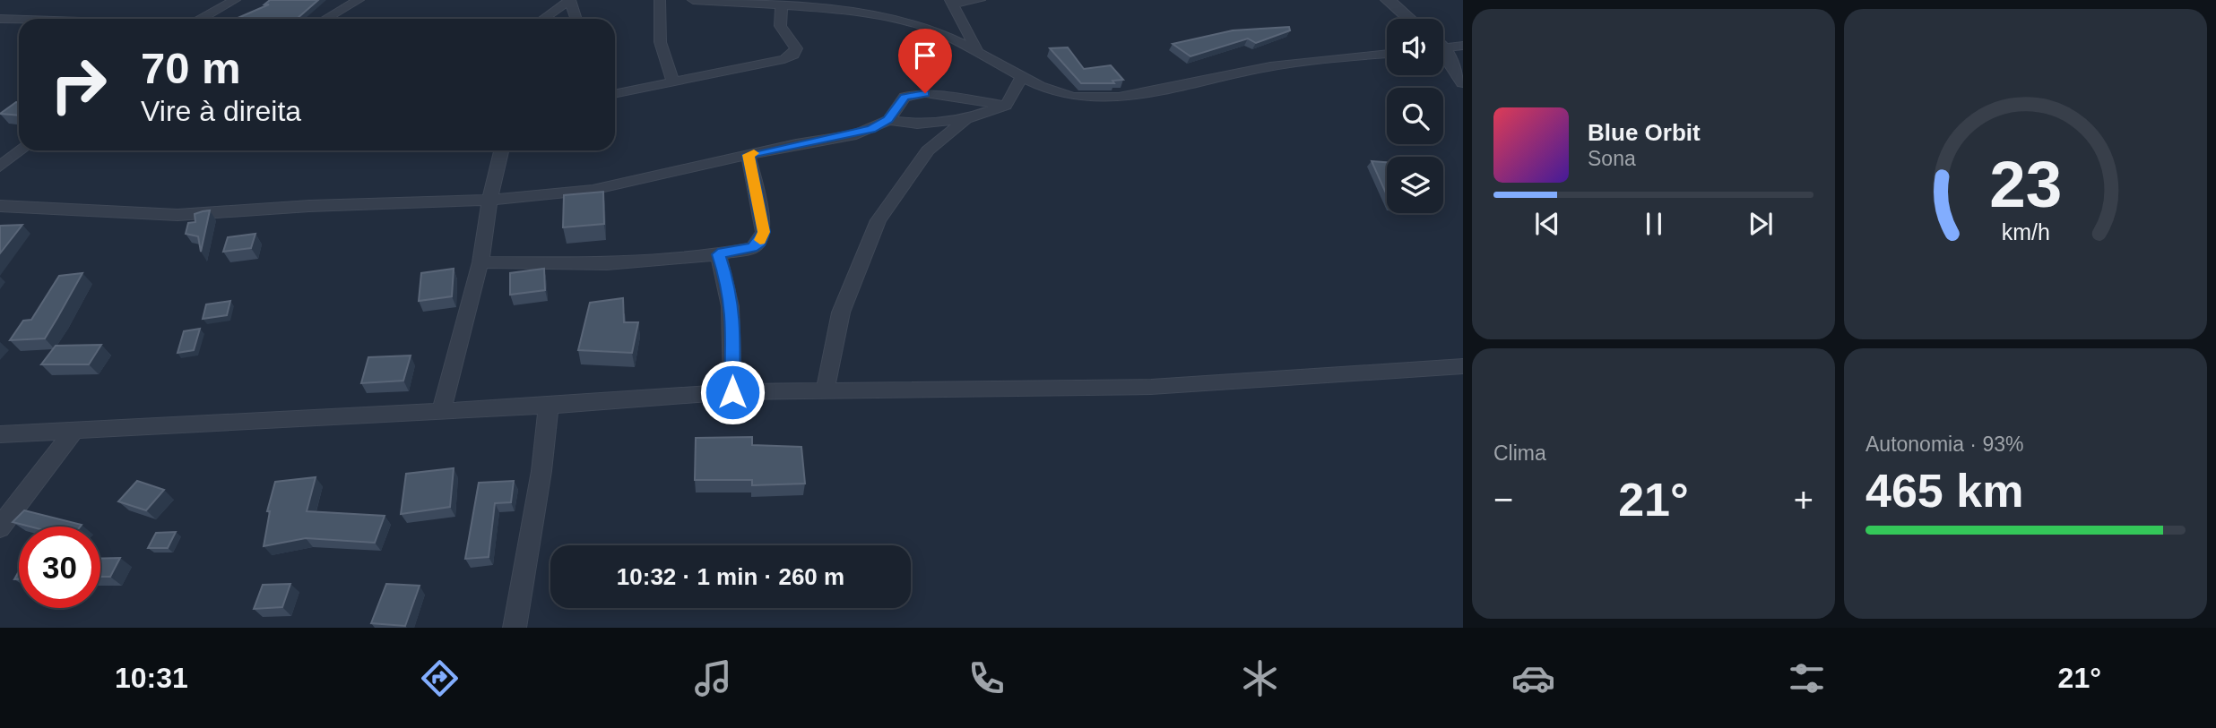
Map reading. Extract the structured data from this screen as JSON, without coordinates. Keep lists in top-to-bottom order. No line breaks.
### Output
{"page":{"turn":["70 m","Vire à direita"],"song":["Blue Orbit","Sona"],"tile":["Clima",["Autonomia · 93%","465 km"]],"heat":["−","21°","+"],"limit":"30","trip":"10:32 · 1 min · 260 m","tabs":["10:31","21°"],"gauge":["23","km/h"]}}
